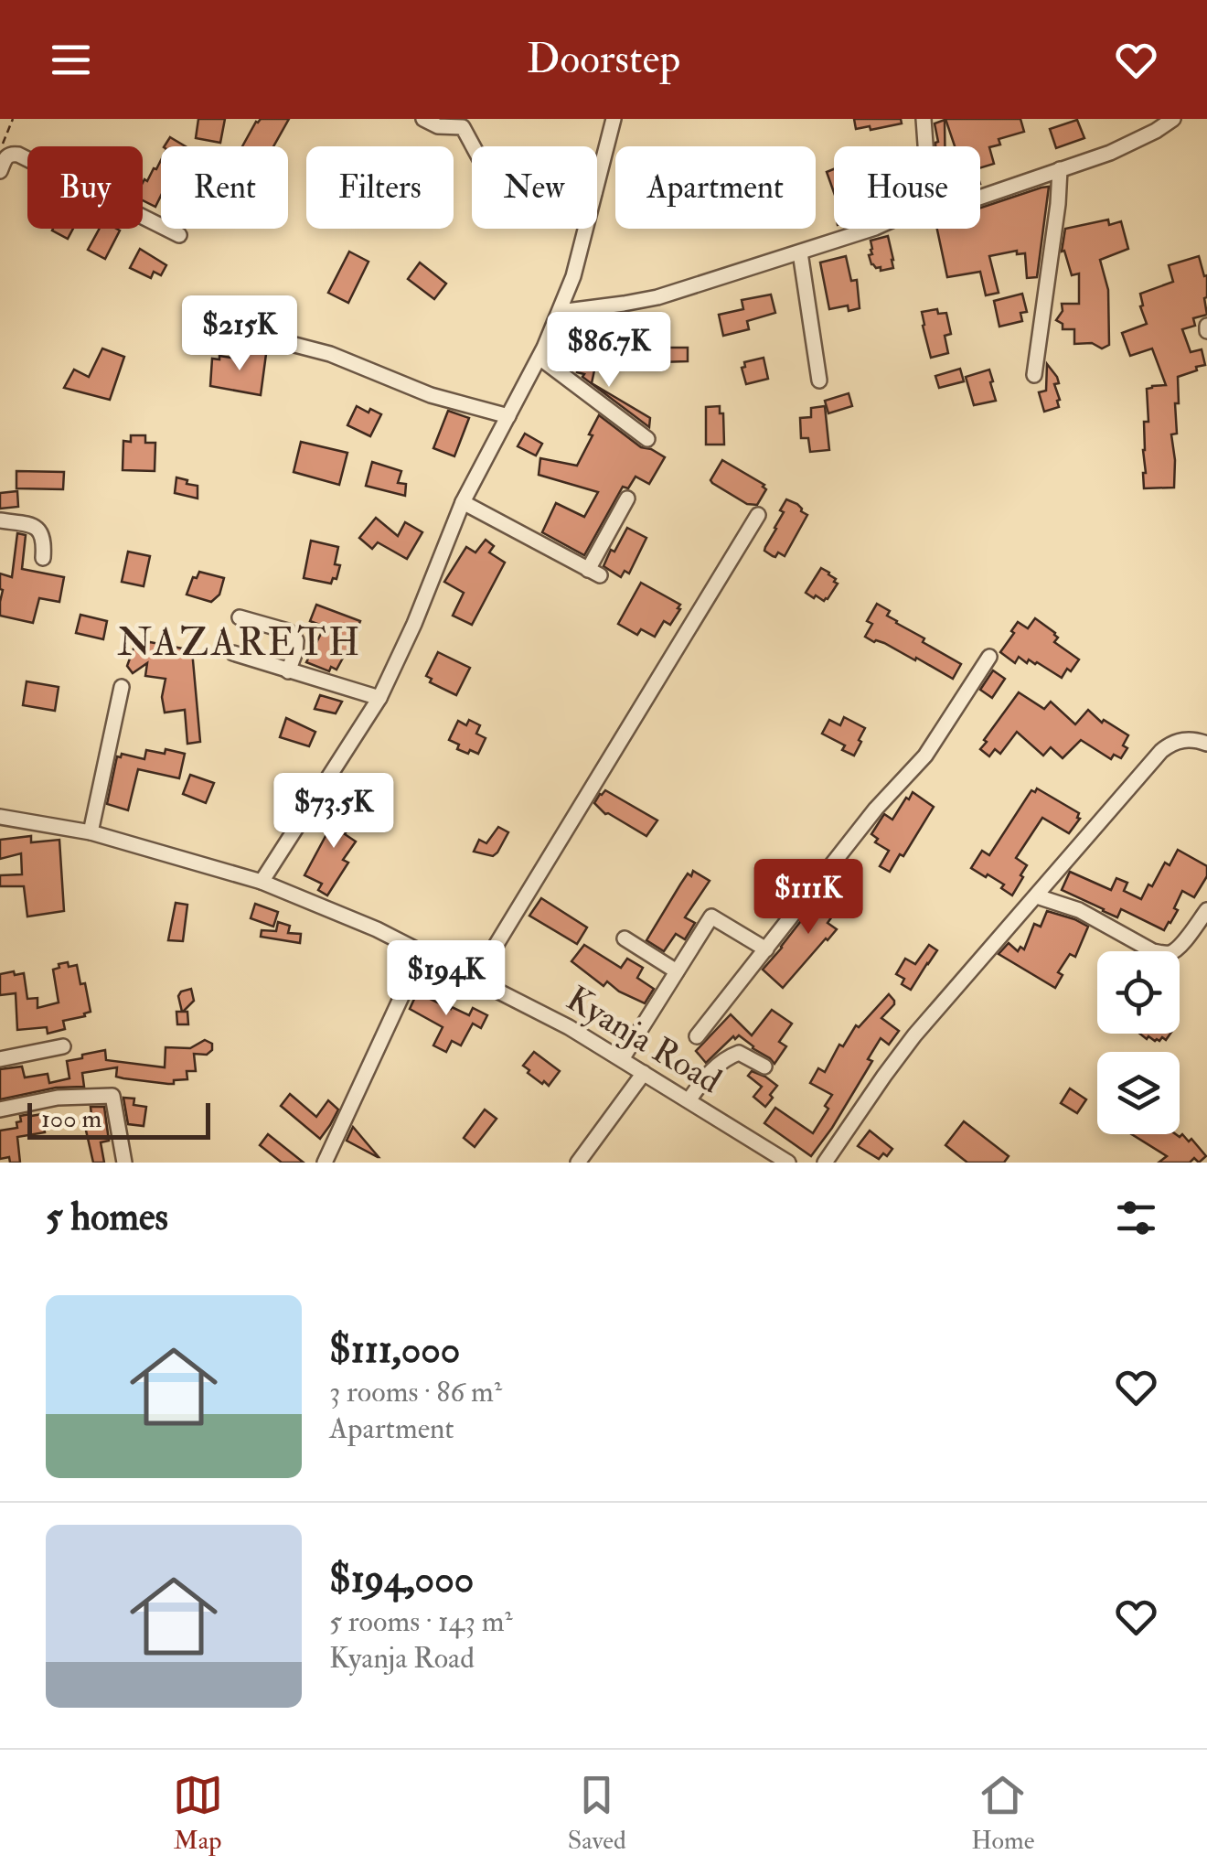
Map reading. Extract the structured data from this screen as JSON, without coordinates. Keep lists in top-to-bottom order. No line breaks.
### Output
{"streets":{"street":["Kyanja Road"]},"districts":["NAZARETH"],"scale_bar":"100 m","page":{"header":"Doorstep","chip":["Buy","Rent","Filters","New","Apartment","House"],"price":["$215K","$86.7K","$73.5K","$111K","$194K"],"scale":"100 m","heading":"5 homes","list":[{"name":"$111,000","note":"3 rooms · 86 m² · Apartment"},{"name":"$194,000","note":"5 rooms · 143 m² · Kyanja Road"}],"tabs":["Map","Saved","Home"]}}
